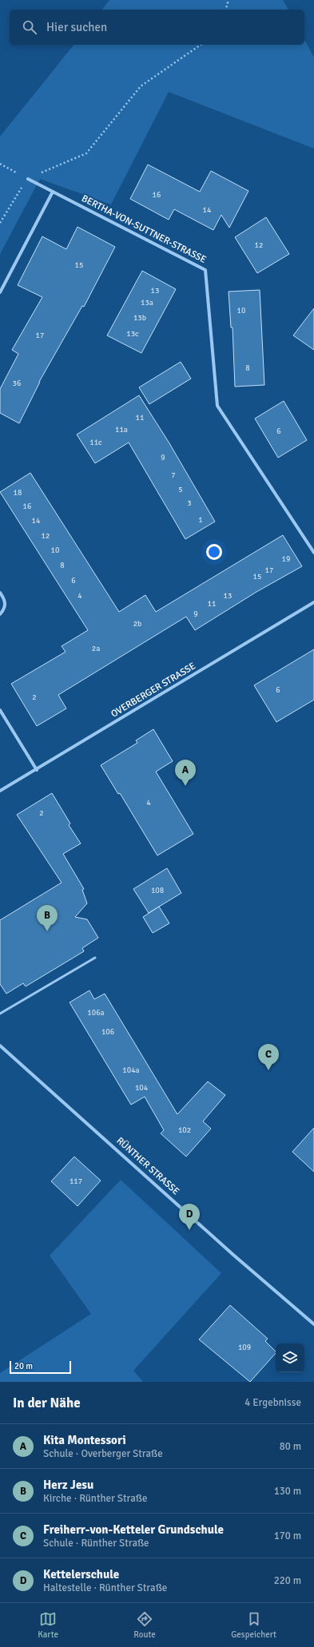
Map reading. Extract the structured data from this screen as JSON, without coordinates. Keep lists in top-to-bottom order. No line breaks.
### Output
{"streets":{"street":["BERTHA-VON-SUTTNER-STRASSE","OVERBERGER STRASSE","RÜNTHER STRASSE"]},"house_numbers":["16","14","12","15","13","13a","10","13b","13c","17","8","36","11","11a","6","11c","9","7","5","18","3","16","1","14","12","10","19","8","17","15","6","4","13","11","9","2b","2a","6","2","4","2","108","106a","106","104a","104","102","117","109"],"scale_bar":"20 m","page":{"search":"Hier suchen","pins":["A","B","C","D"],"scale":"20 m","heading":["In der Nähe","4 Ergebnisse"],"list":[{"mark":"A","name":"Kita Montessori","note":"Schule · Overberger Straße","value":"80 m"},{"mark":"B","name":"Herz Jesu","note":"Kirche · Rünther Straße","value":"130 m"},{"mark":"C","name":"Freiherr-von-Ketteler Grundschule","note":"Schule · Rünther Straße","value":"170 m"},{"mark":"D","name":"Kettelerschule","note":"Haltestelle · Rünther Straße","value":"220 m"}],"nav":["Karte","Route","Gespeichert"]}}
